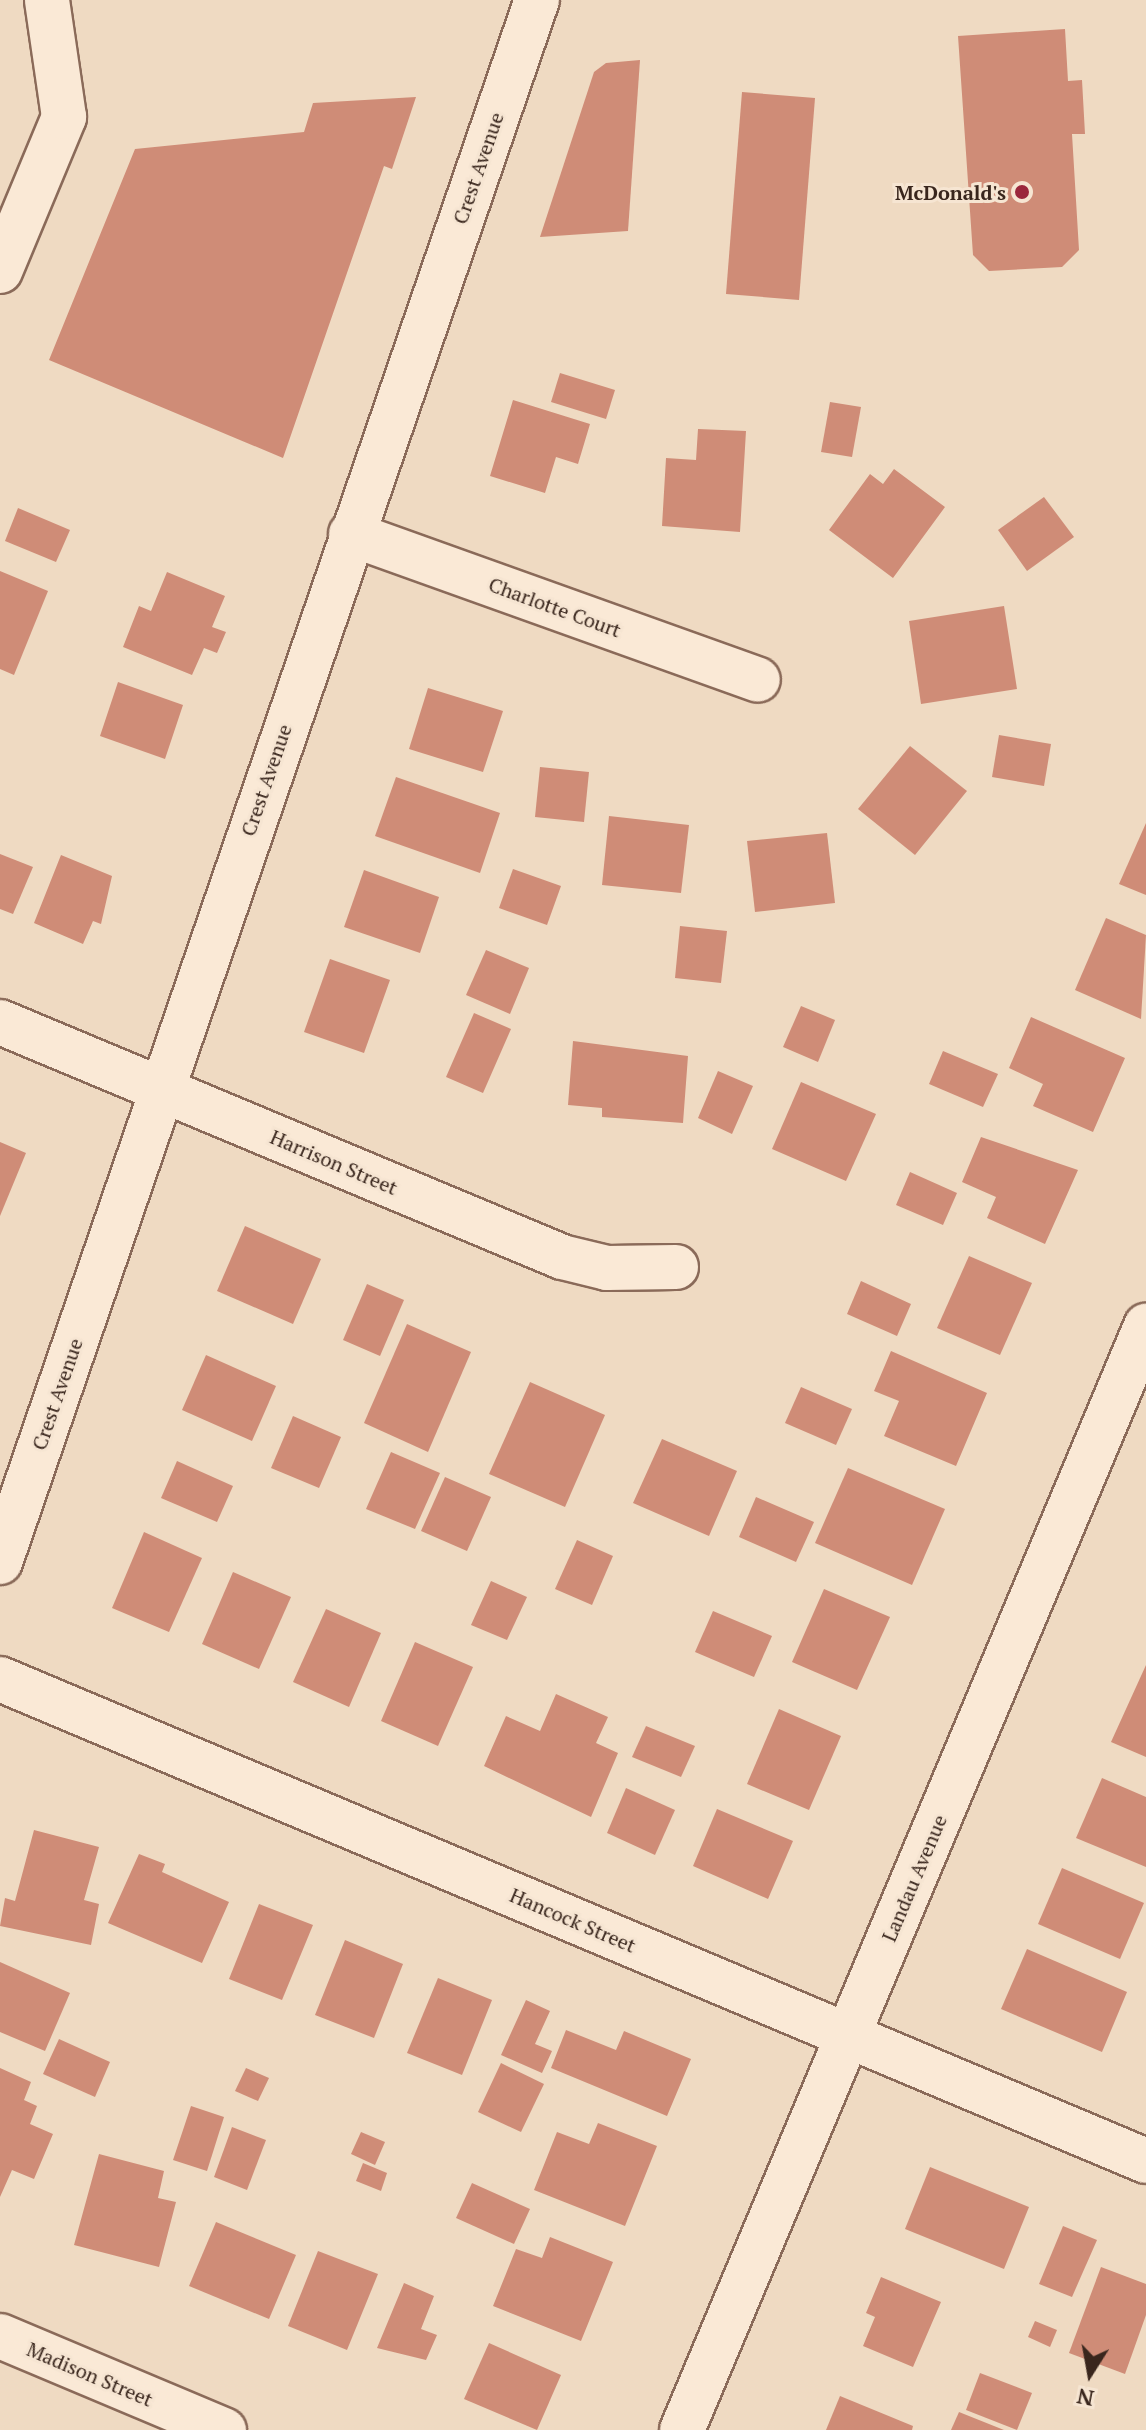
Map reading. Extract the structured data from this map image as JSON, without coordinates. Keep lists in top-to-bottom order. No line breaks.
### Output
{"streets":{"street":["Crest Avenue","Charlotte Court","Harrison Street","Landau Avenue","Hancock Street","Madison Street"]},"crossings":[["Crest Avenue","Charlotte Court"],["Crest Avenue","Harrison Street"],["Landau Avenue","Hancock Street"]],"places":["McDonald's"],"north":"bottom"}
